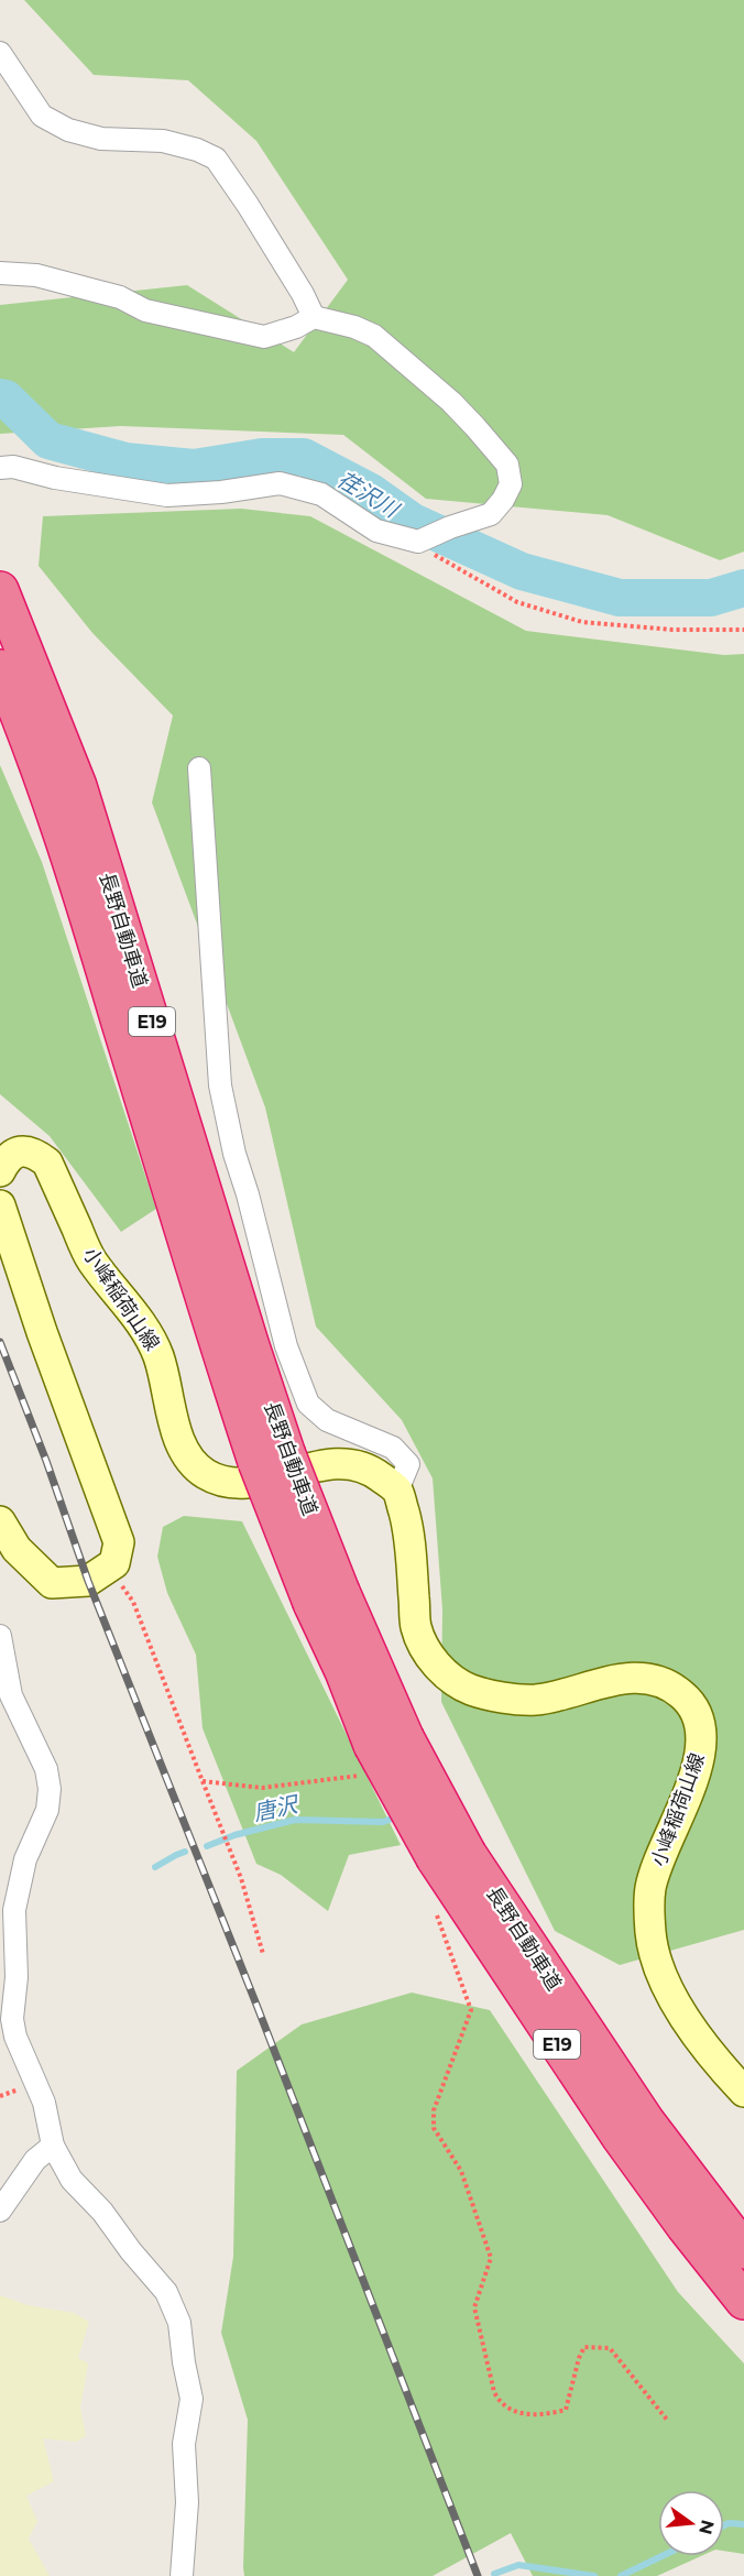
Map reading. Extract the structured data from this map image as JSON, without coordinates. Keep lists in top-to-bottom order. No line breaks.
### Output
{"streets":{"highway":["長野自動車道","E19"],"main road":["小峰稲荷山線"]},"water":["荏沢川","唐沢"],"north":"right"}
